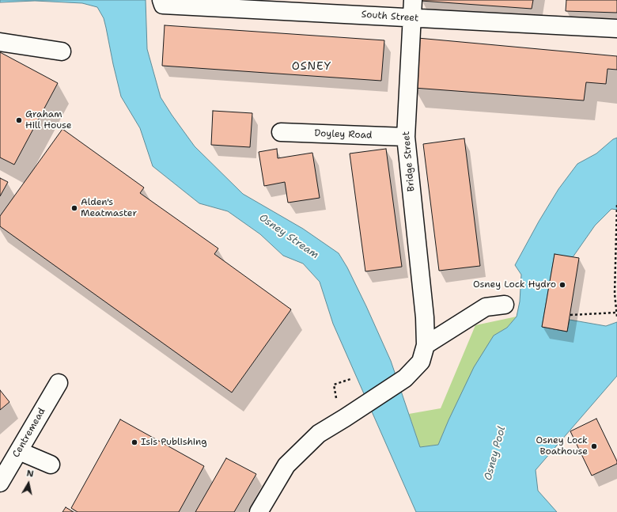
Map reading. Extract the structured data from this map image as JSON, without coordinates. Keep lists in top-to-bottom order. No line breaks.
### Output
{"streets":{"street":["South Street","Doyley Road","Bridge Street","Centremead"]},"crossings":[["South Street","Bridge Street"],["Doyley Road","Bridge Street"]],"districts":["OSNEY"],"water":["Osney Stream","Osney Pool"],"places":["Graham Hill House","Alden's Meatmaster","Osney Lock Hydro","Isis Publishing","Osney Lock Boathouse"],"north":"top"}
